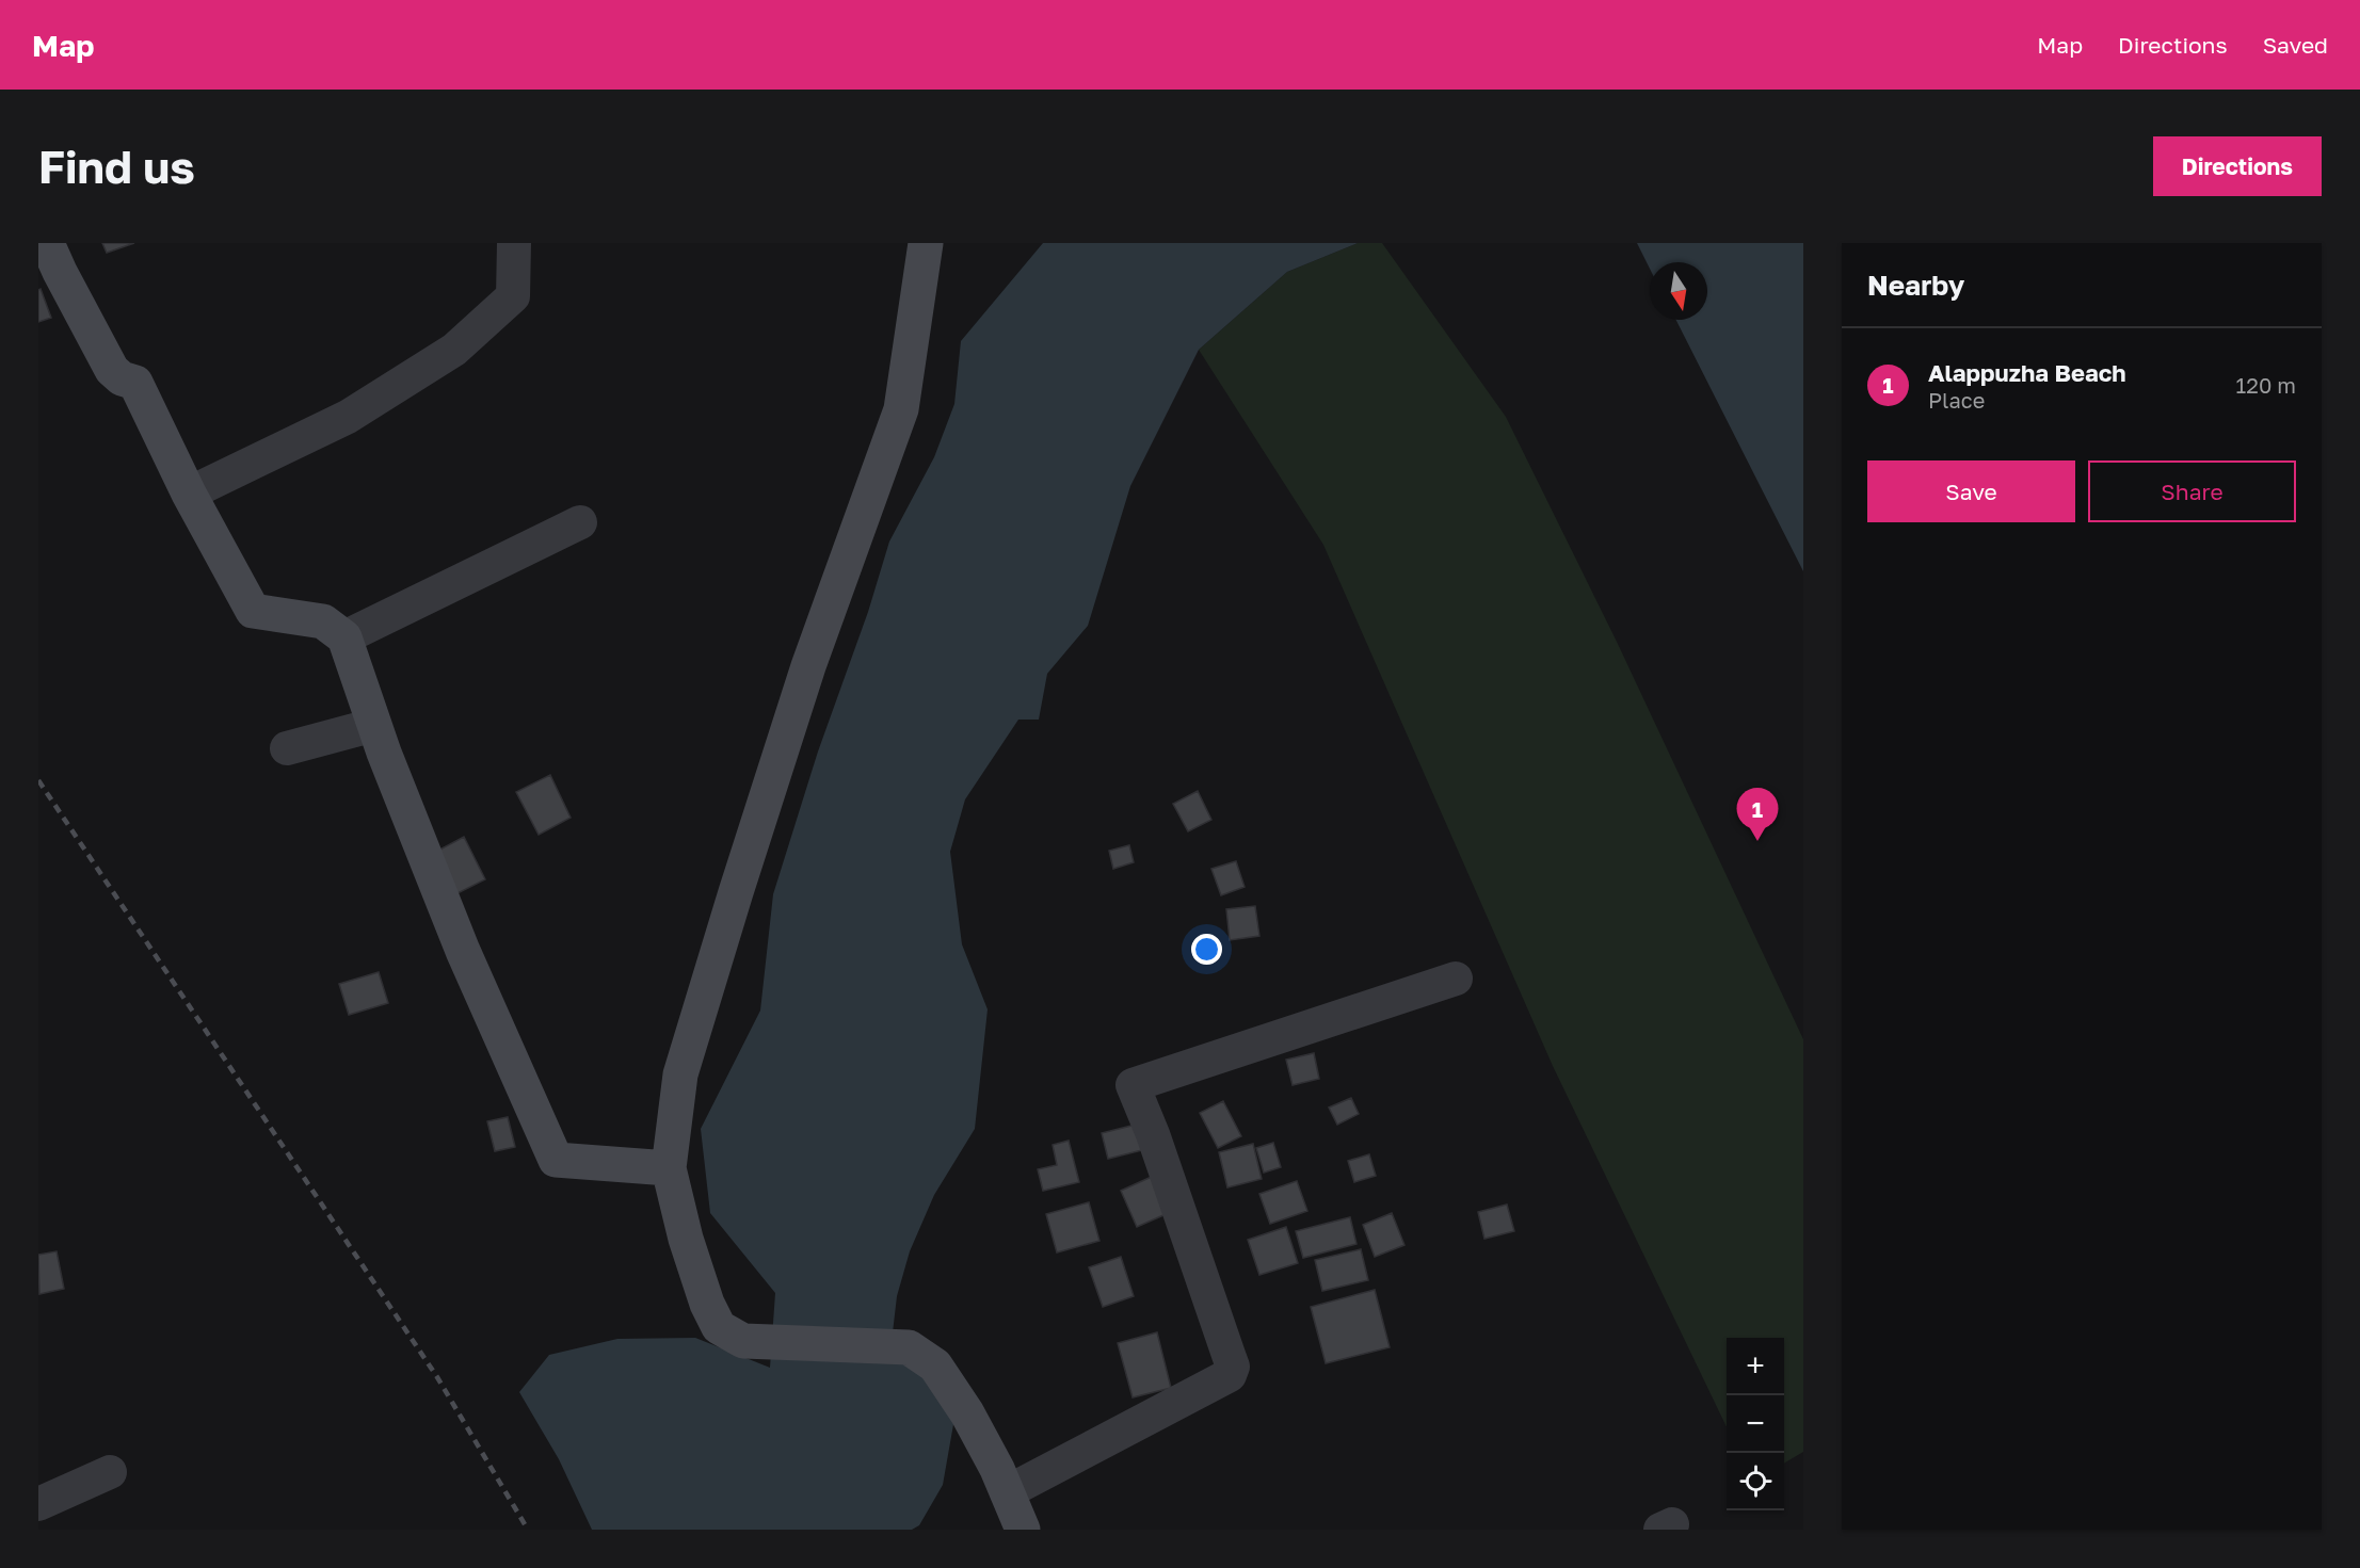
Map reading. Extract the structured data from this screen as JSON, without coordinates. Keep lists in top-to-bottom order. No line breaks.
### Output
{"north":"bottom","page":{"header":"Map","nav":["Map","Directions","Saved"],"buttons":["Directions",["Save","Share"]],"title":"Find us","heading":"Nearby","list":[{"mark":"1","name":"Alappuzha Beach","note":"Place","value":"120 m"}],"pins":"1","map_buttons":["+","−"]}}
